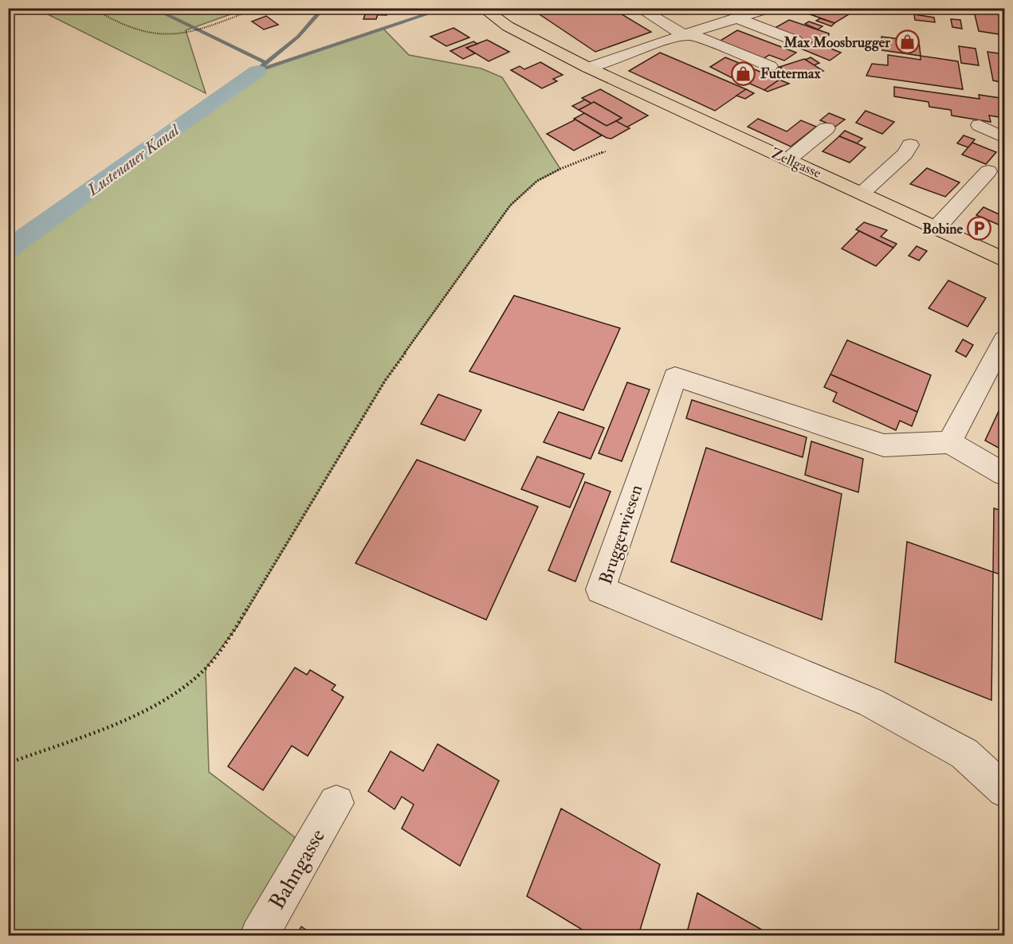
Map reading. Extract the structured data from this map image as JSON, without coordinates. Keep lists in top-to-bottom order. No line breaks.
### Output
{"streets":{"main road":["Zellgasse"],"street":["Bruggerwiesen","Bahngasse"]},"water":["Lustenauer Kanal"],"places":{"shop":["Max Moosbrugger","Futtermax"],"parking":["Bobine"]}}
